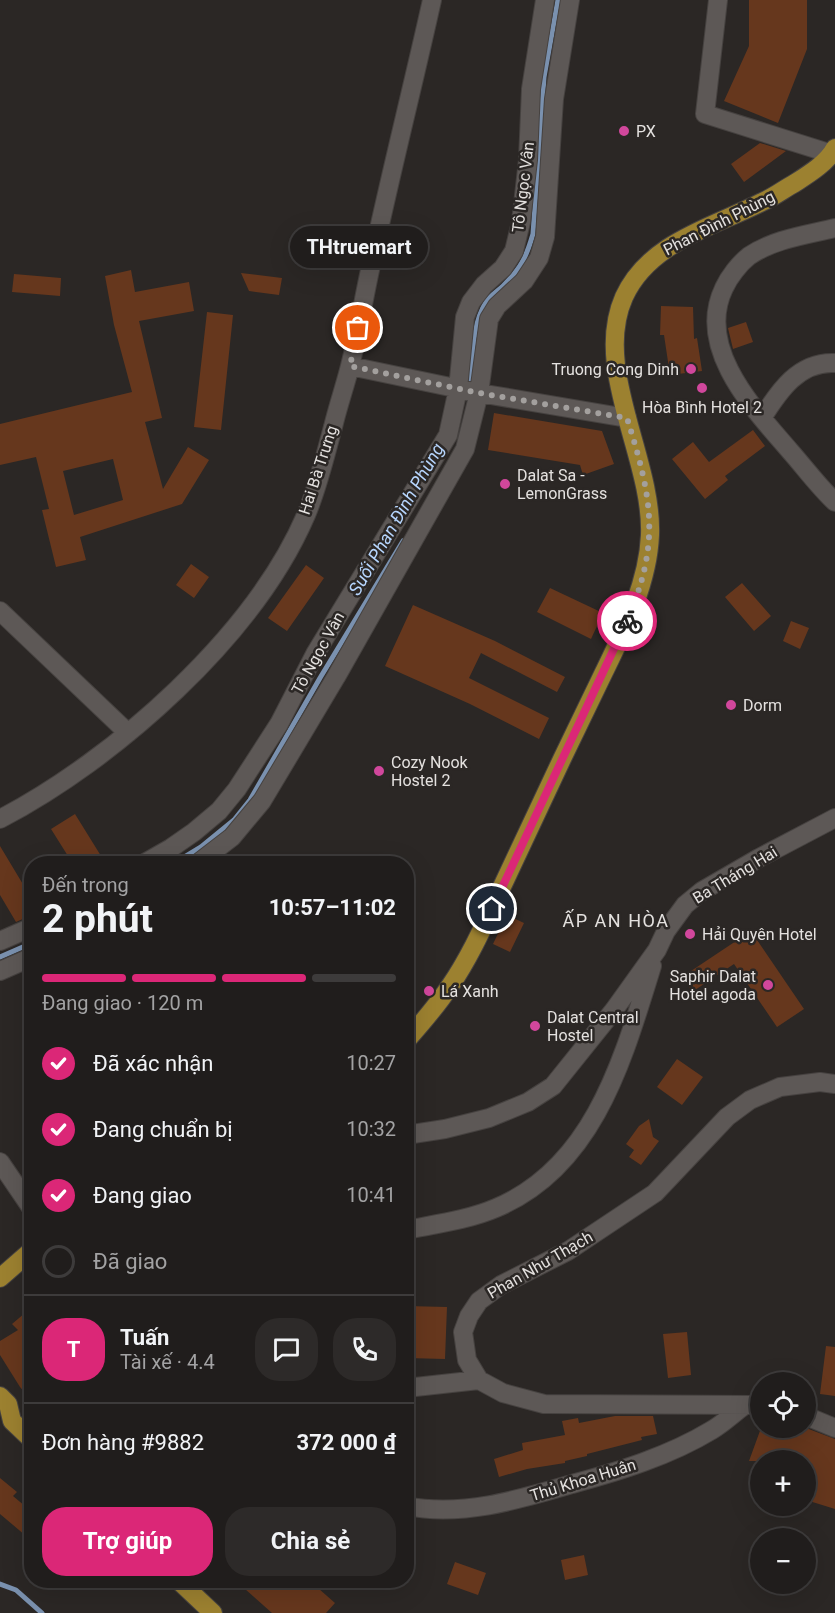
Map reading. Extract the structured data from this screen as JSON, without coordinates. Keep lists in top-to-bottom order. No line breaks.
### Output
{"streets":{"main road":["Phan Đình Phùng"],"street":["Tô Ngọc Vân","Hai Bà Trưng","Ba Tháng Hai","Phan Như Thạch","Thủ Khoa Huân"]},"districts":["ẤP AN HÒA"],"water":["Suối Phan Đình Phùng"],"places":["PX","THtruemart","Truong Cong Dinh","Hòa Bình Hotel 2","Dalat Sa - LemonGrass","Dorm","Cozy Nook Hostel 2","Hải Quyên Hotel","Saphir Dalat Hotel agoda","Lá Xanh","Dalat Central Hostel"],"page":{"bubble":"THtruemart","heading":["2 phút","Đến trong","10:57–11:02"],"panel":["Tuấn","Tài xế · 4.4","Đơn hàng #9882","372 000 ₫"],"bar":"Đang giao · 120 m","list":[["Đã xác nhận","10:27"],["Đang chuẩn bị","10:32"],["Đang giao","10:41"],"Đã giao"],"round":"T","map_buttons":["+","−"],"buttons":["Trợ giúp","Chia sẻ"]}}
